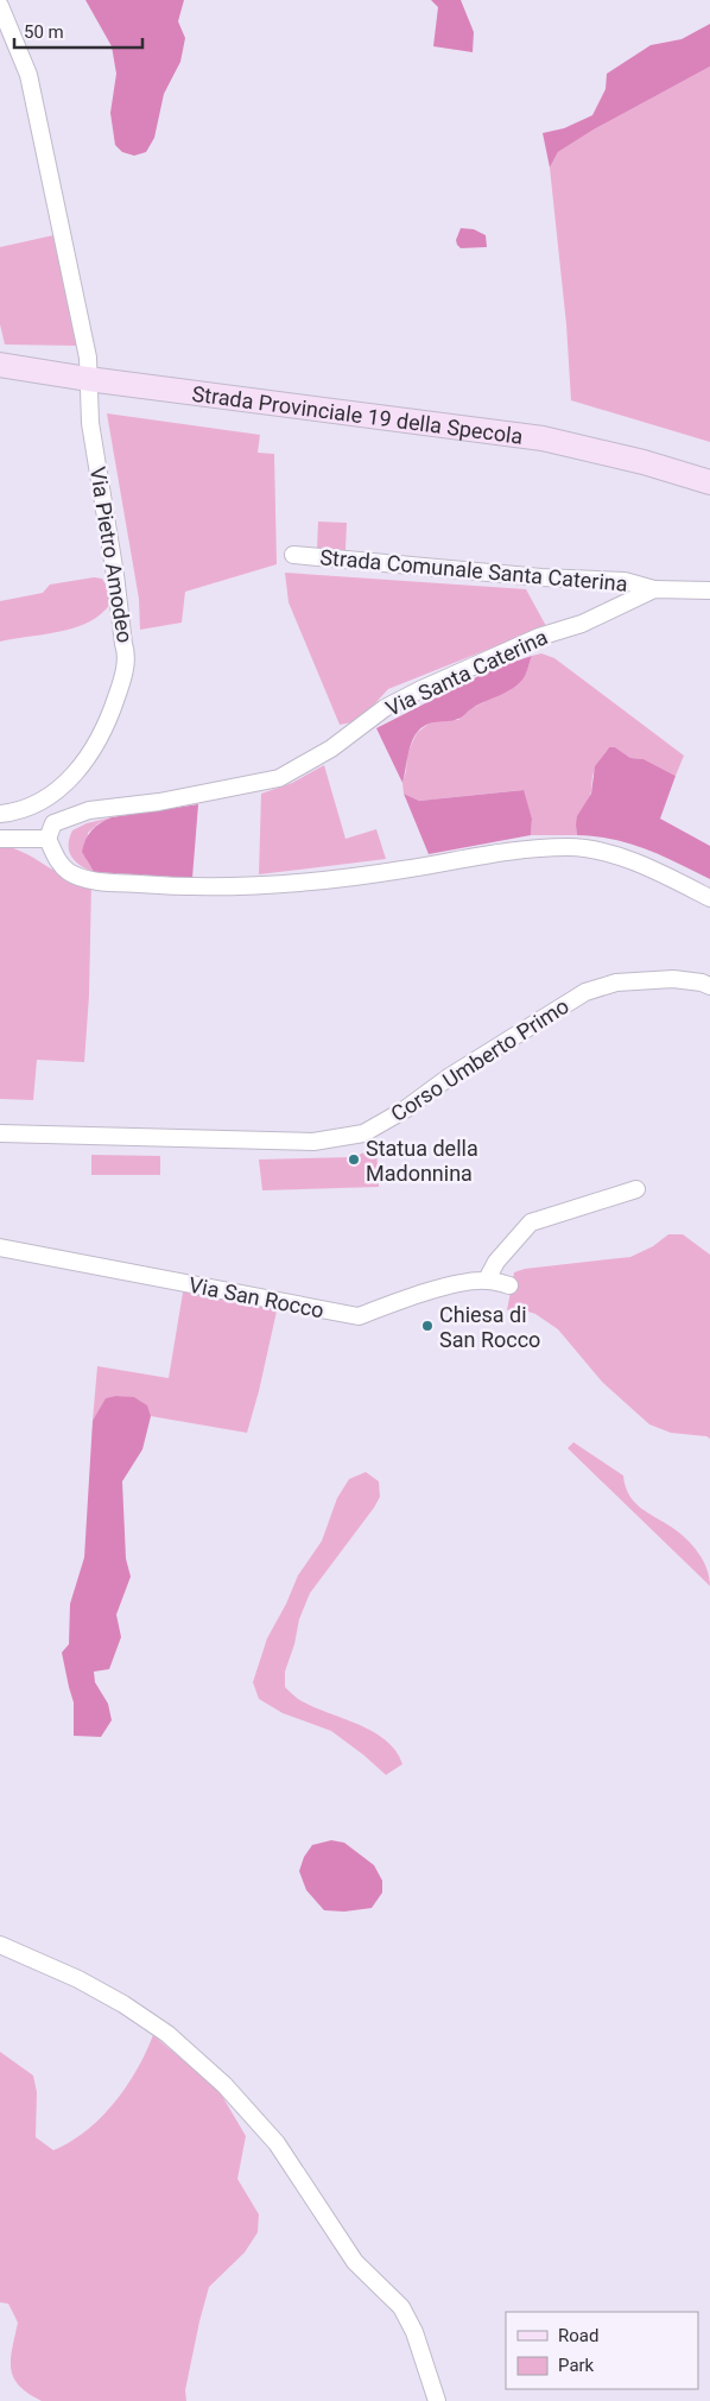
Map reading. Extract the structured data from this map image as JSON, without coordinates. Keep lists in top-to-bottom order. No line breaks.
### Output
{"streets":{"main road":["Strada Provinciale 19 della Specola"],"street":["Via Pietro Amodeo","Strada Comunale Santa Caterina","Via Santa Caterina","Corso Umberto Primo","Via San Rocco"]},"crossings":[["Strada Provinciale 19 della Specola","Via Pietro Amodeo"],["Strada Comunale Santa Caterina","Via Santa Caterina"]],"places":["Statua della Madonnina","Chiesa di San Rocco"],"legend":["Road","Park"],"scale_bar":"50 m"}
